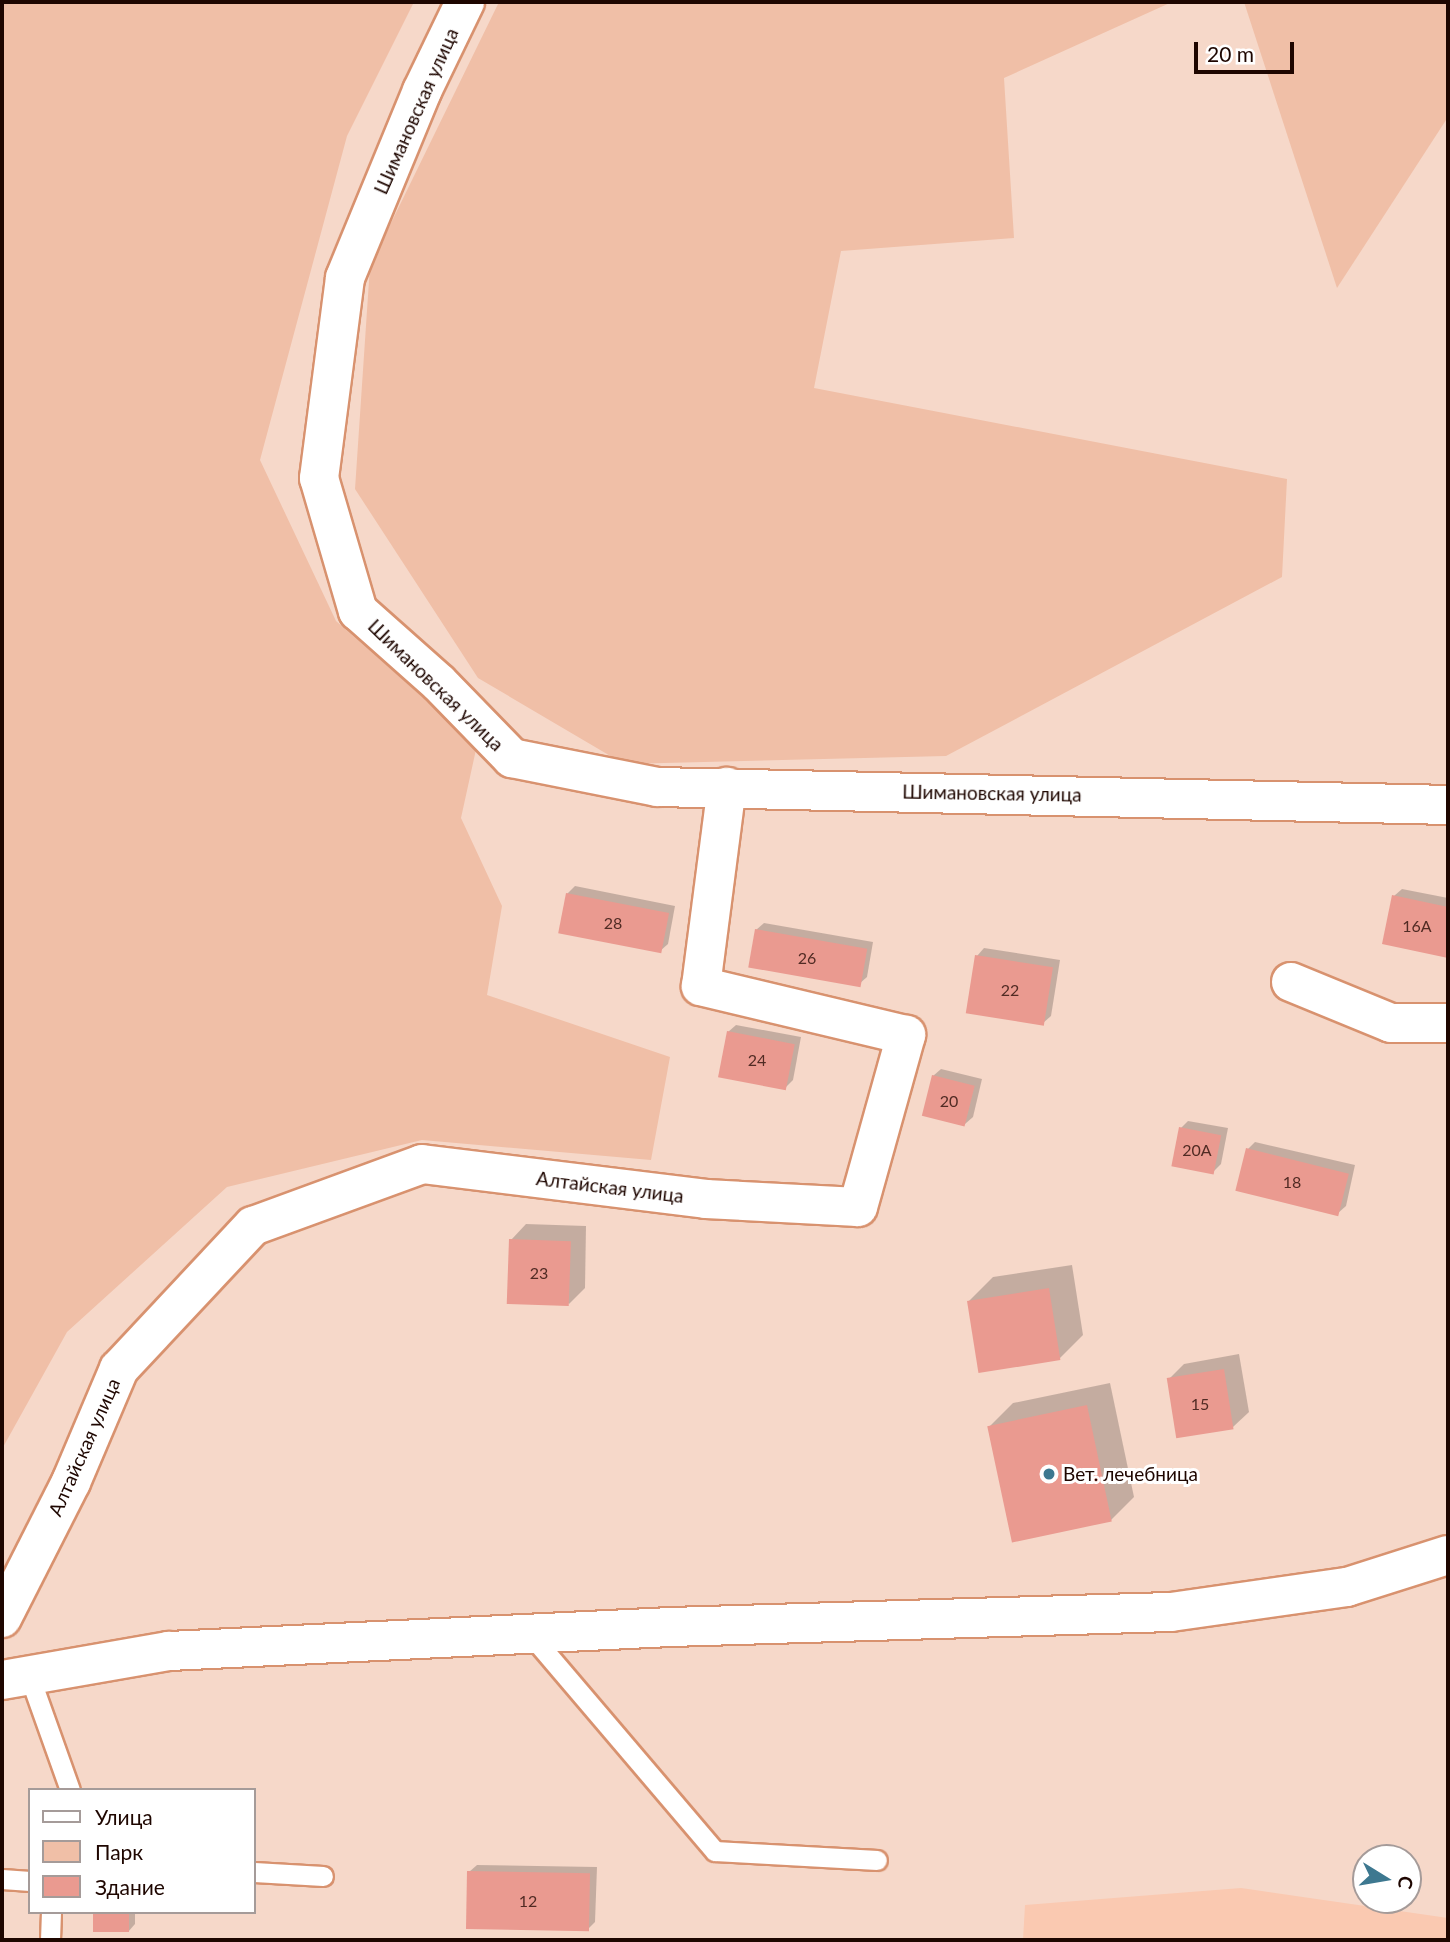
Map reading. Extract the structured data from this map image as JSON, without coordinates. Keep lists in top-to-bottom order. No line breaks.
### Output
{"streets":{"street":["Шимановская улица","Алтайская улица"]},"crossings":[["Шимановская улица","Алтайская улица"]],"places":["Вет. лечебница"],"house_numbers":["28","16А","26","22","24","20","20А","18","23","15","12"],"legend":["Улица","Парк","Здание"],"scale_bar":"20 m","north":"right"}
